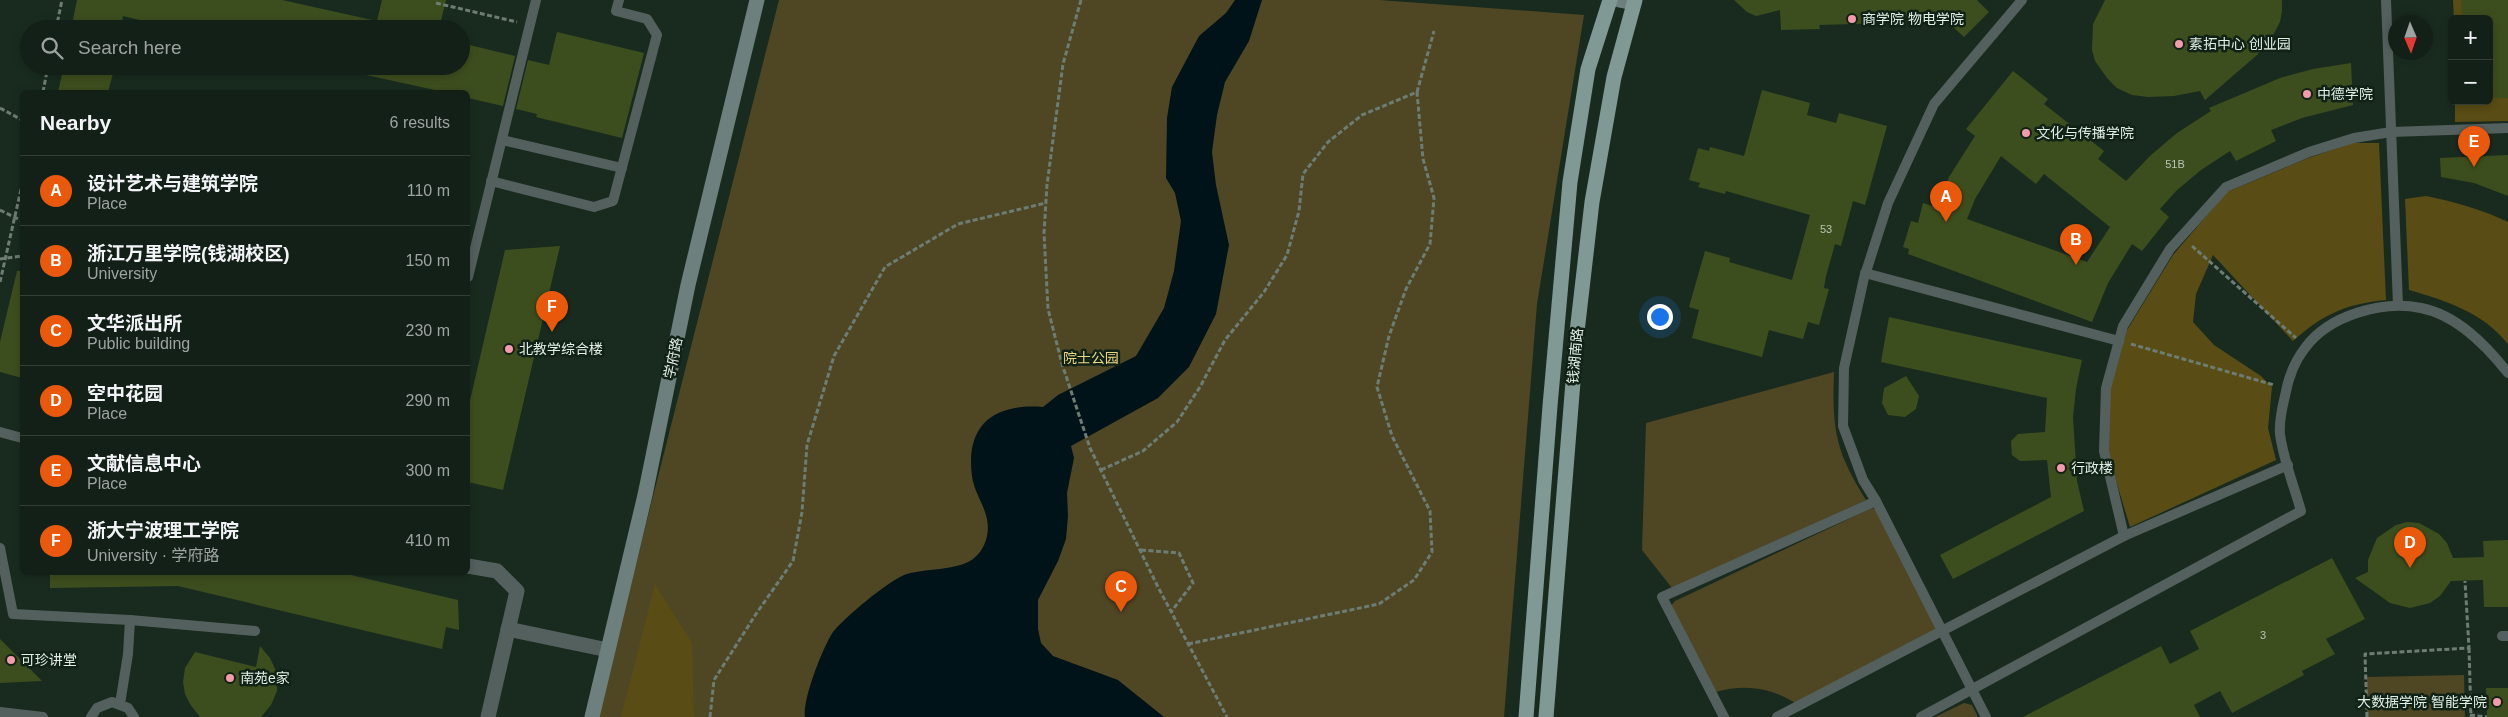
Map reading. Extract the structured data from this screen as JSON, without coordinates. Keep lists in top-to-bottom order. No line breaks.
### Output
{"streets":{"main road":["钱湖南路"],"street":["学府路"]},"parks":["院士公园"],"places":["商学院 物电学院","素拓中心 创业园","中德学院","文化与传播学院","北教学综合楼","行政楼","可珍讲堂","南苑e家","大数据学院 智能学院"],"house_numbers":["51B","53","3"],"north":"bottom","page":{"map_buttons":["+","−"],"search":"Search here","heading":["Nearby","6 results"],"pins":["E","A","B","F","D","C"],"list":[{"mark":"A","name":"设计艺术与建筑学院","note":"Place","value":"110 m"},{"mark":"B","name":"浙江万里学院(钱湖校区)","note":"University","value":"150 m"},{"mark":"C","name":"文华派出所","note":"Public building","value":"230 m"},{"mark":"D","name":"空中花园","note":"Place","value":"290 m"},{"mark":"E","name":"文献信息中心","note":"Place","value":"300 m"},{"mark":"F","name":"浙大宁波理工学院","note":"University · 学府路","value":"410 m"}]}}
